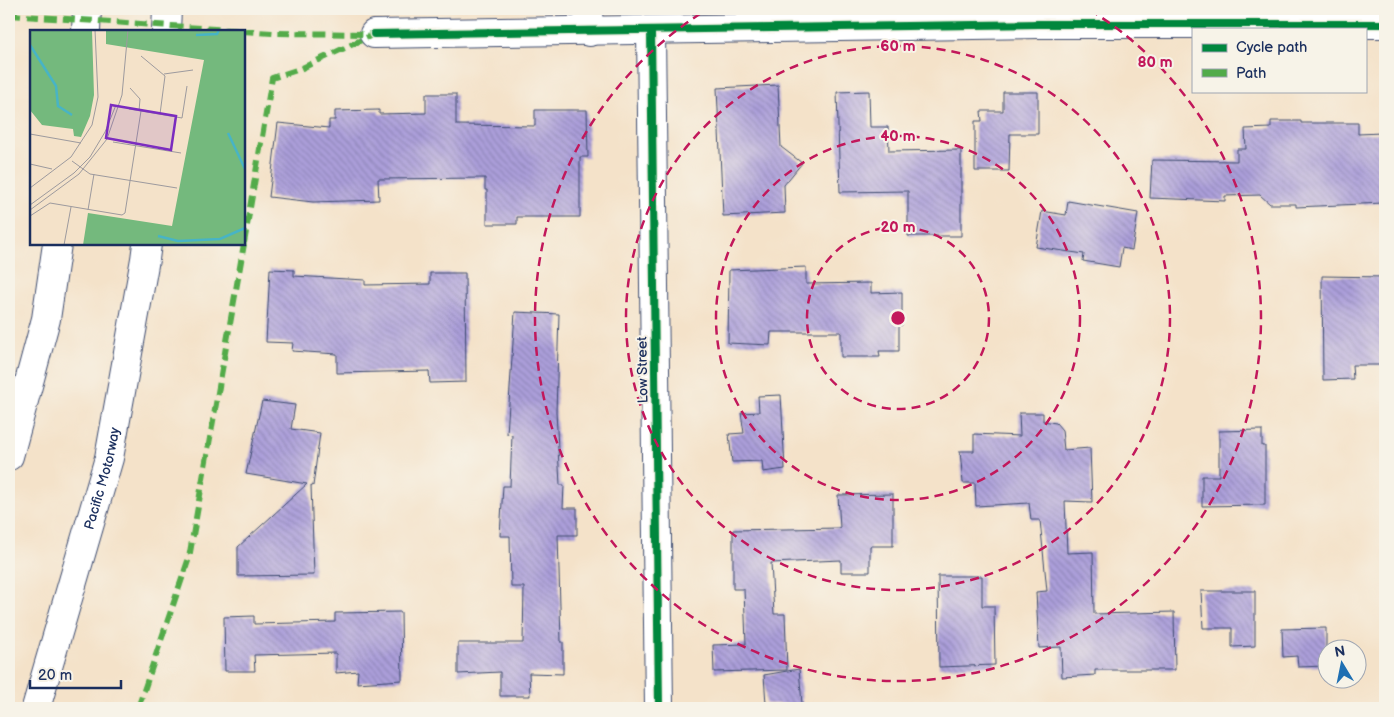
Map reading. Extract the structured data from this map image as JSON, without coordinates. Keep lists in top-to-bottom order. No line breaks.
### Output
{"streets":{"main road":["Low Street","Pacific Motorway"]},"legend":["Cycle path","Path"],"scale_bar":"20 m","north":"top","rings":["60 m","80 m","40 m","20 m"]}
